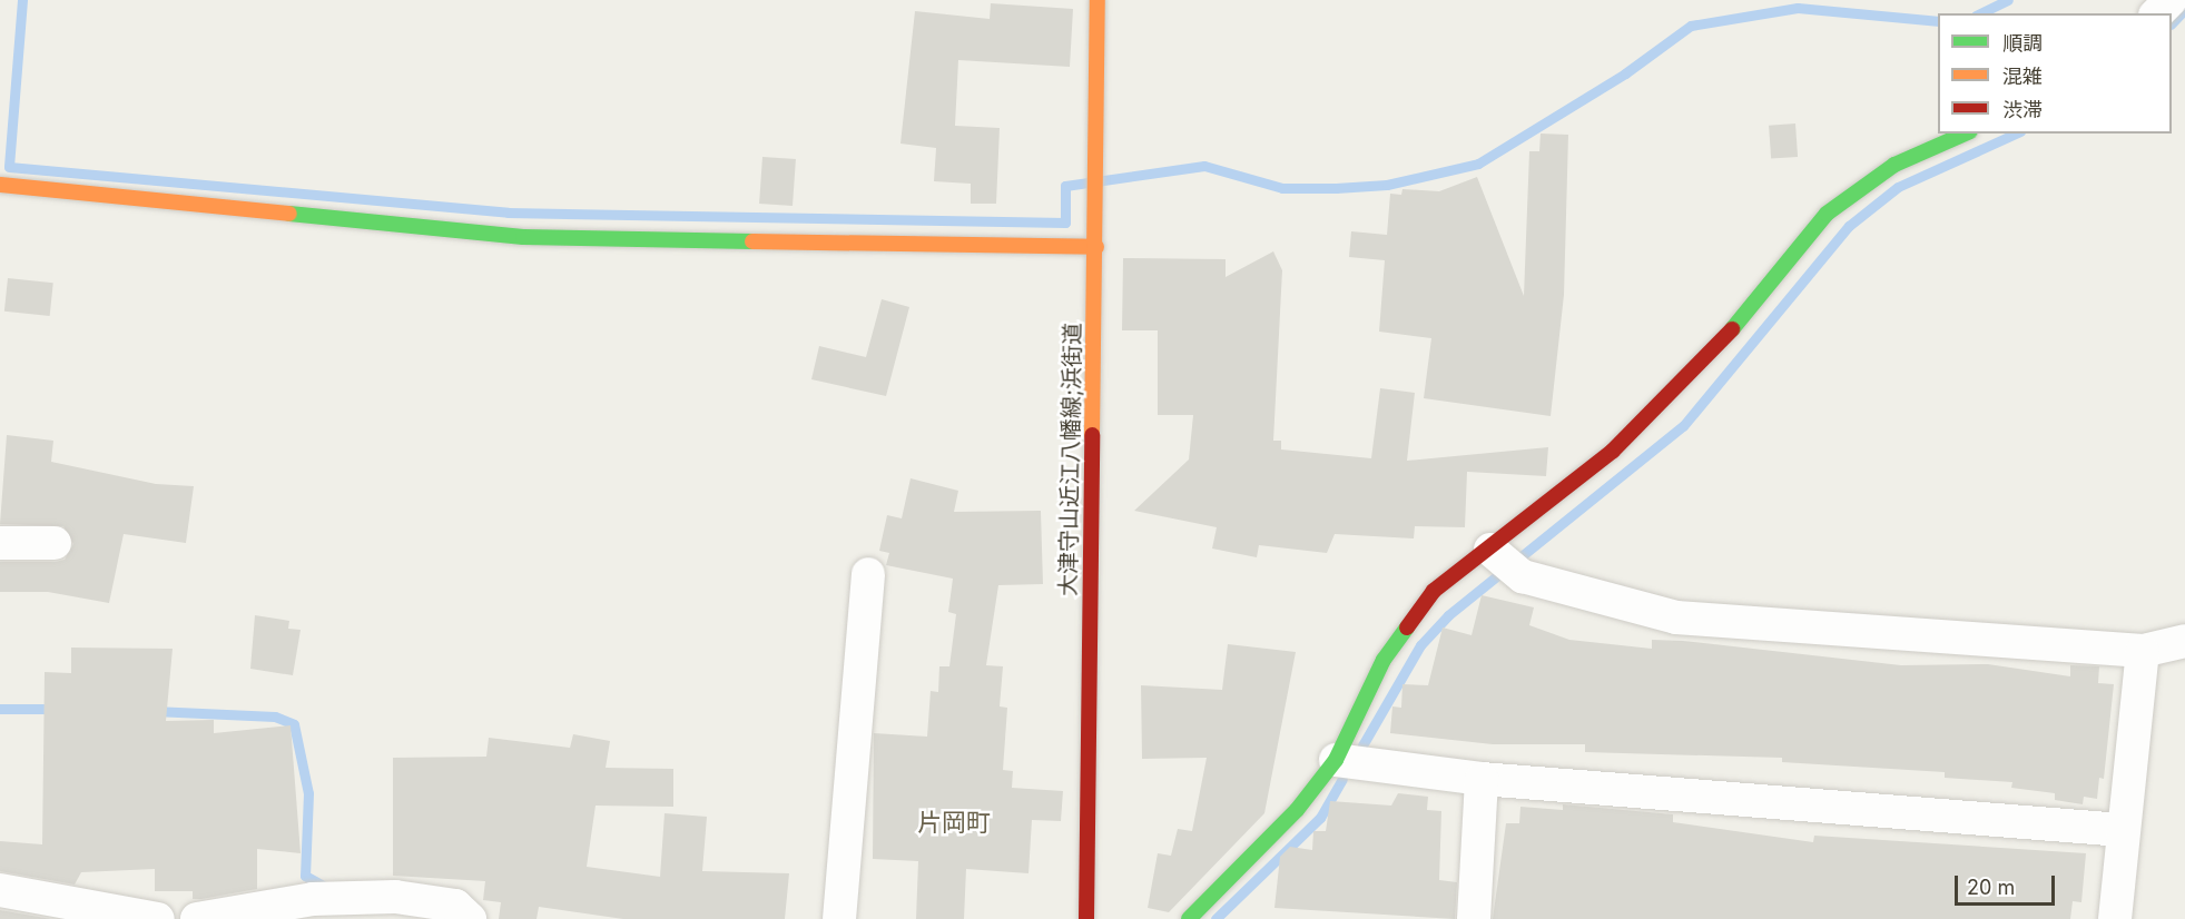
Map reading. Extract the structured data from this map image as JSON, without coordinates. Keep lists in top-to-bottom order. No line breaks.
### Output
{"streets":{"street":["大津守山近江八幡線;浜街道"]},"districts":["片岡町"],"legend":["順調","混雑","渋滞"],"scale_bar":"20 m"}
